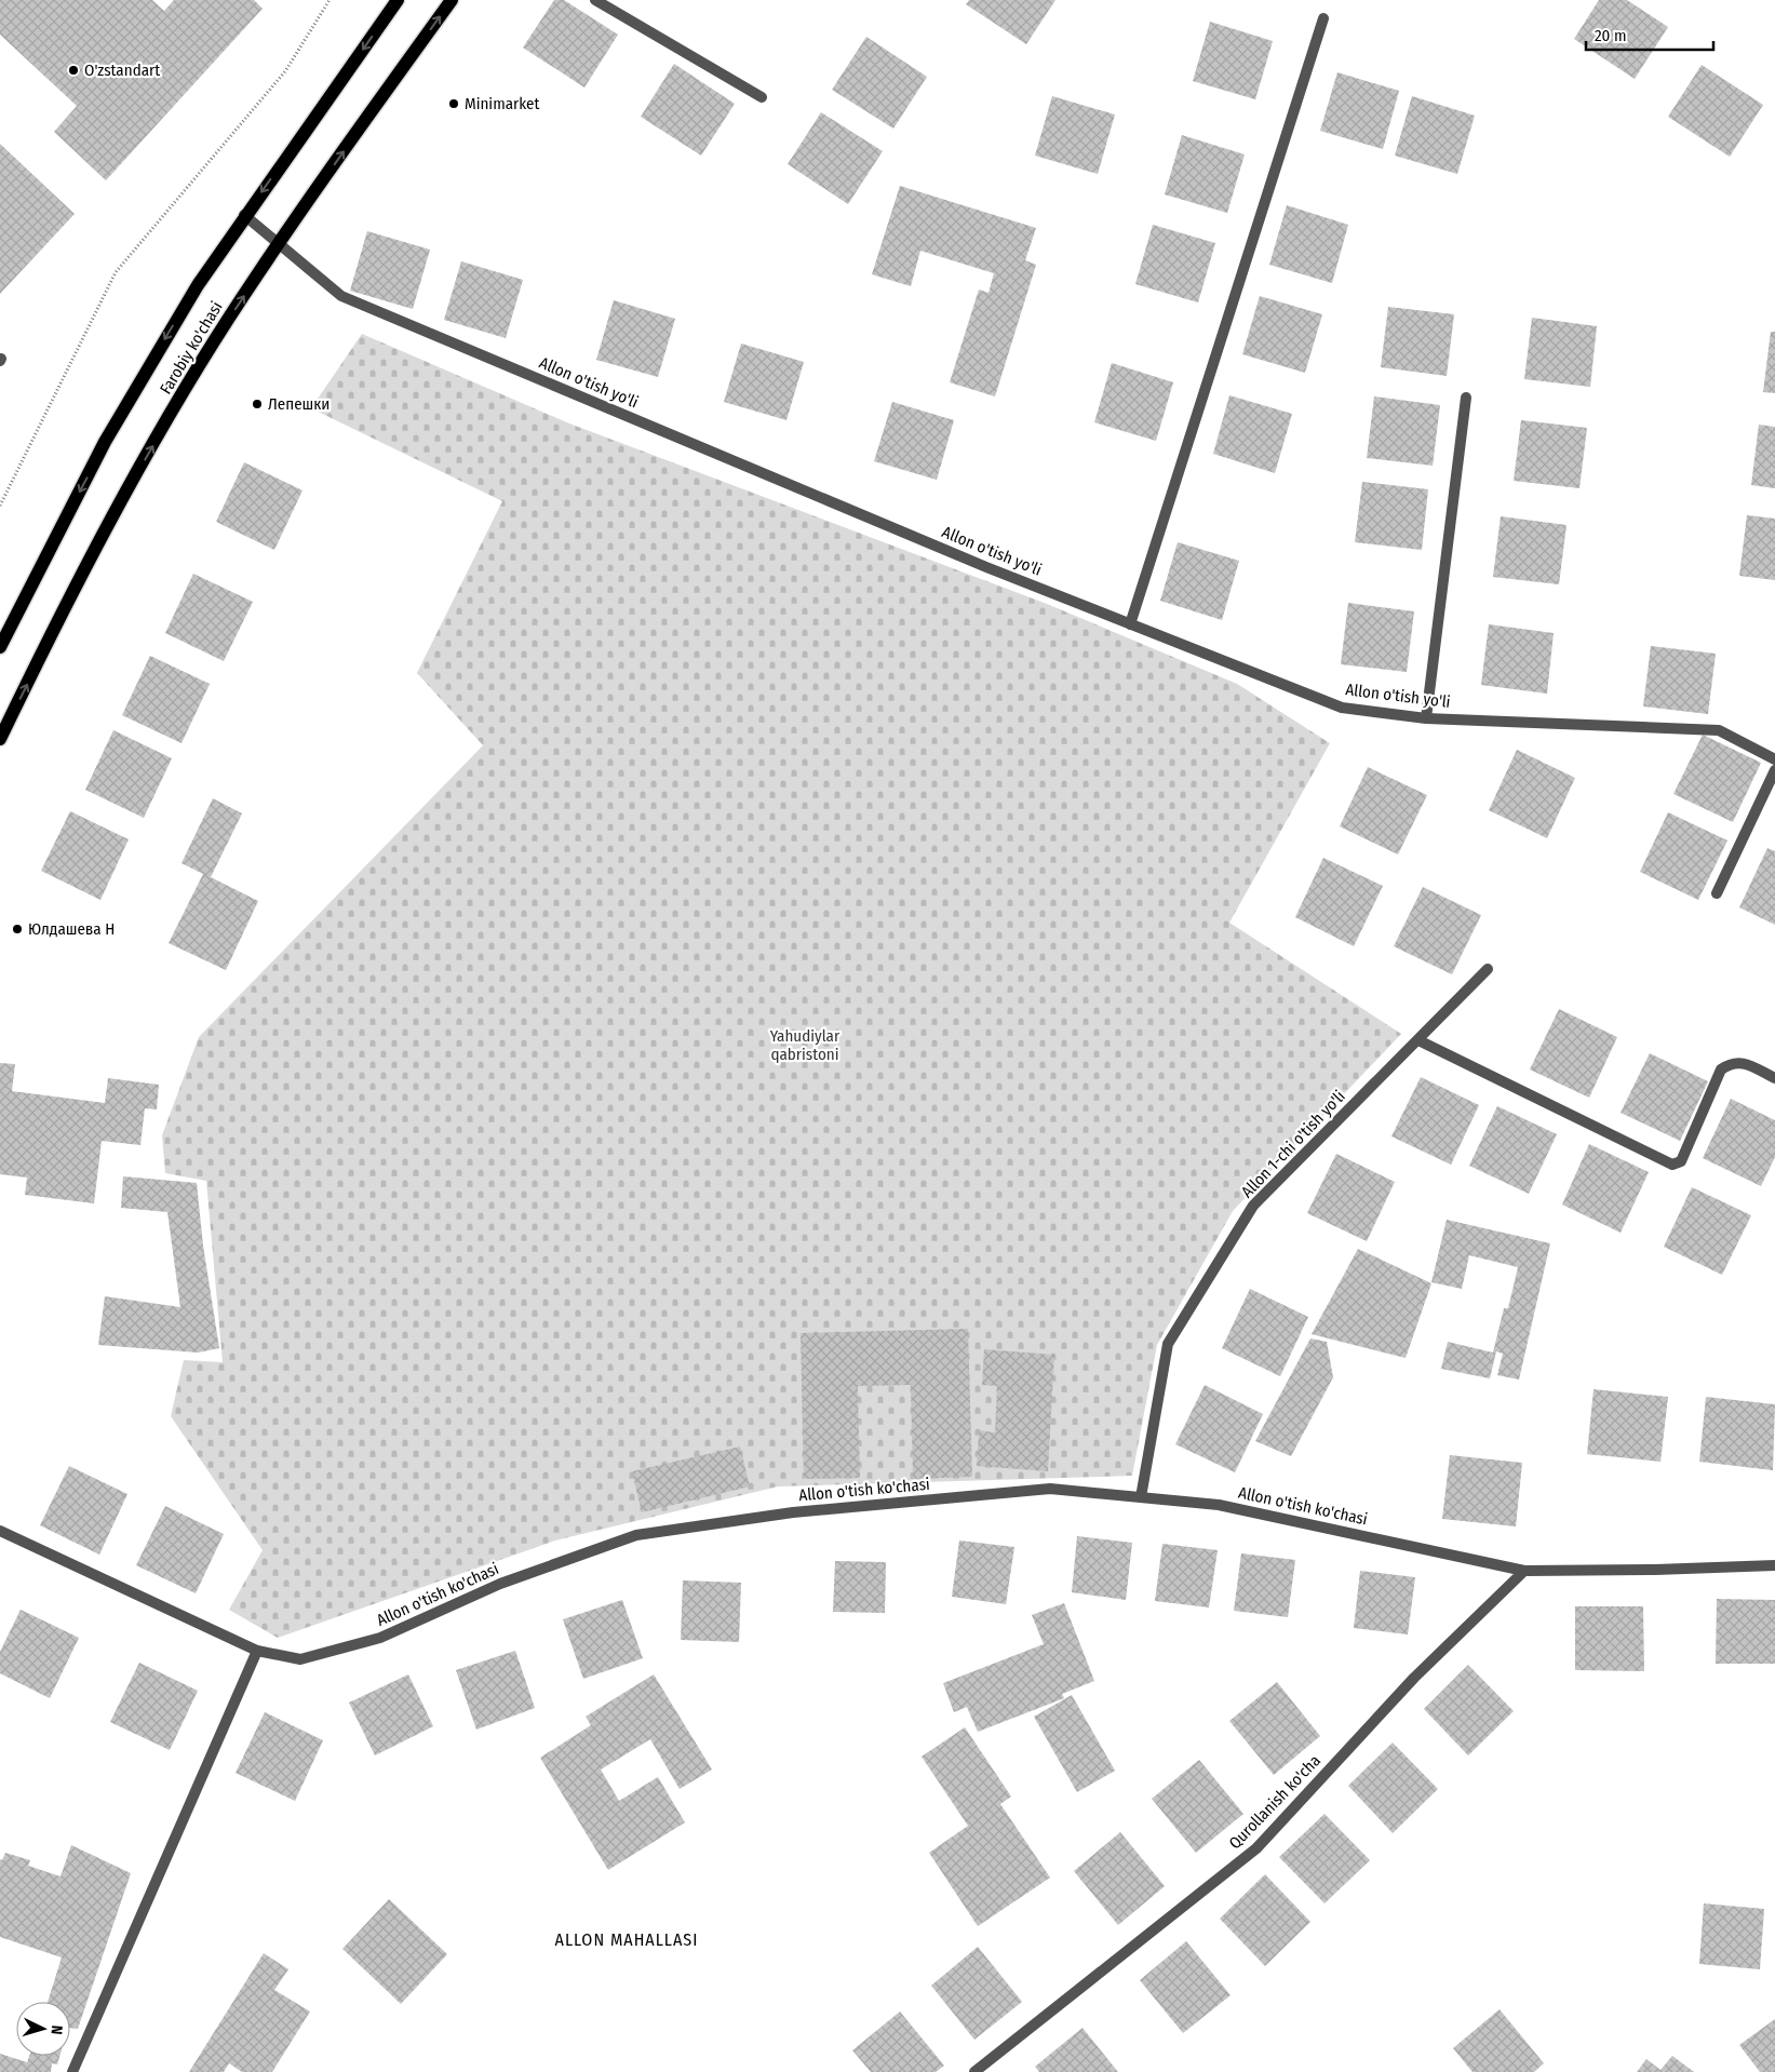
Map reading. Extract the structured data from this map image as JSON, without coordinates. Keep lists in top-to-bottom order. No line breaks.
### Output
{"streets":{"main road":["Farobiy ko'chasi"],"street":["Allon o'tish yo'li","Allon 1-chi o'tish yo'li","Allon o'tish ko'chasi","Qurollanish ko'cha"]},"crossings":[["Farobiy ko'chasi","Allon o'tish yo'li"],["Allon 1-chi o'tish yo'li","Allon o'tish ko'chasi"],["Allon o'tish ko'chasi","Qurollanish ko'cha"]],"districts":["ALLON MAHALLASI"],"parks":["Yahudiylar qabristoni"],"places":["O'zstandart","Minimarket","Лепешки","Юлдашева Н"],"scale_bar":"20 m","north":"right"}
